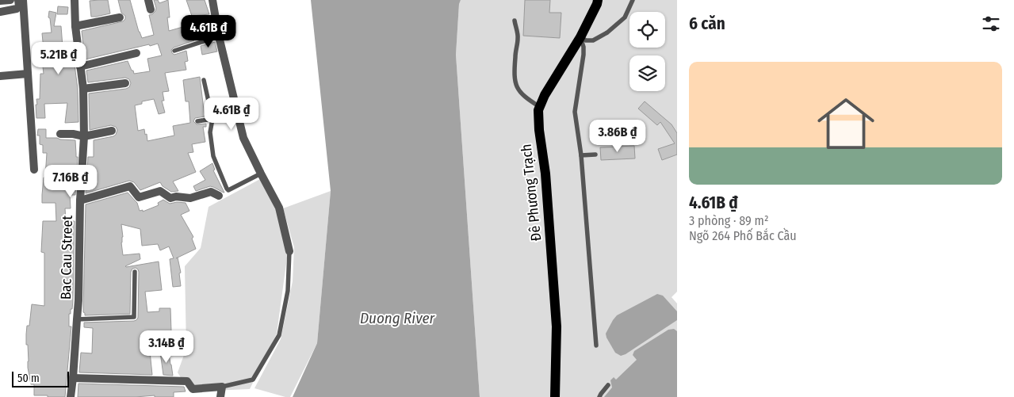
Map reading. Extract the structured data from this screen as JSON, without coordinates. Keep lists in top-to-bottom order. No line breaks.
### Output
{"streets":{"main road":["Đê Phương Trạch"],"street":["Bac Cau Street"]},"water":["Duong River"],"scale_bar":"50 m","page":{"heading":"6 căn","price":["4.61B ₫","5.21B ₫","4.61B ₫","3.86B ₫","7.16B ₫","3.14B ₫"],"list":[{"name":"4.61B ₫","note":"3 phòng · 89 m² · Ngõ 264 Phố Bắc Cầu"}],"scale":"50 m"}}
